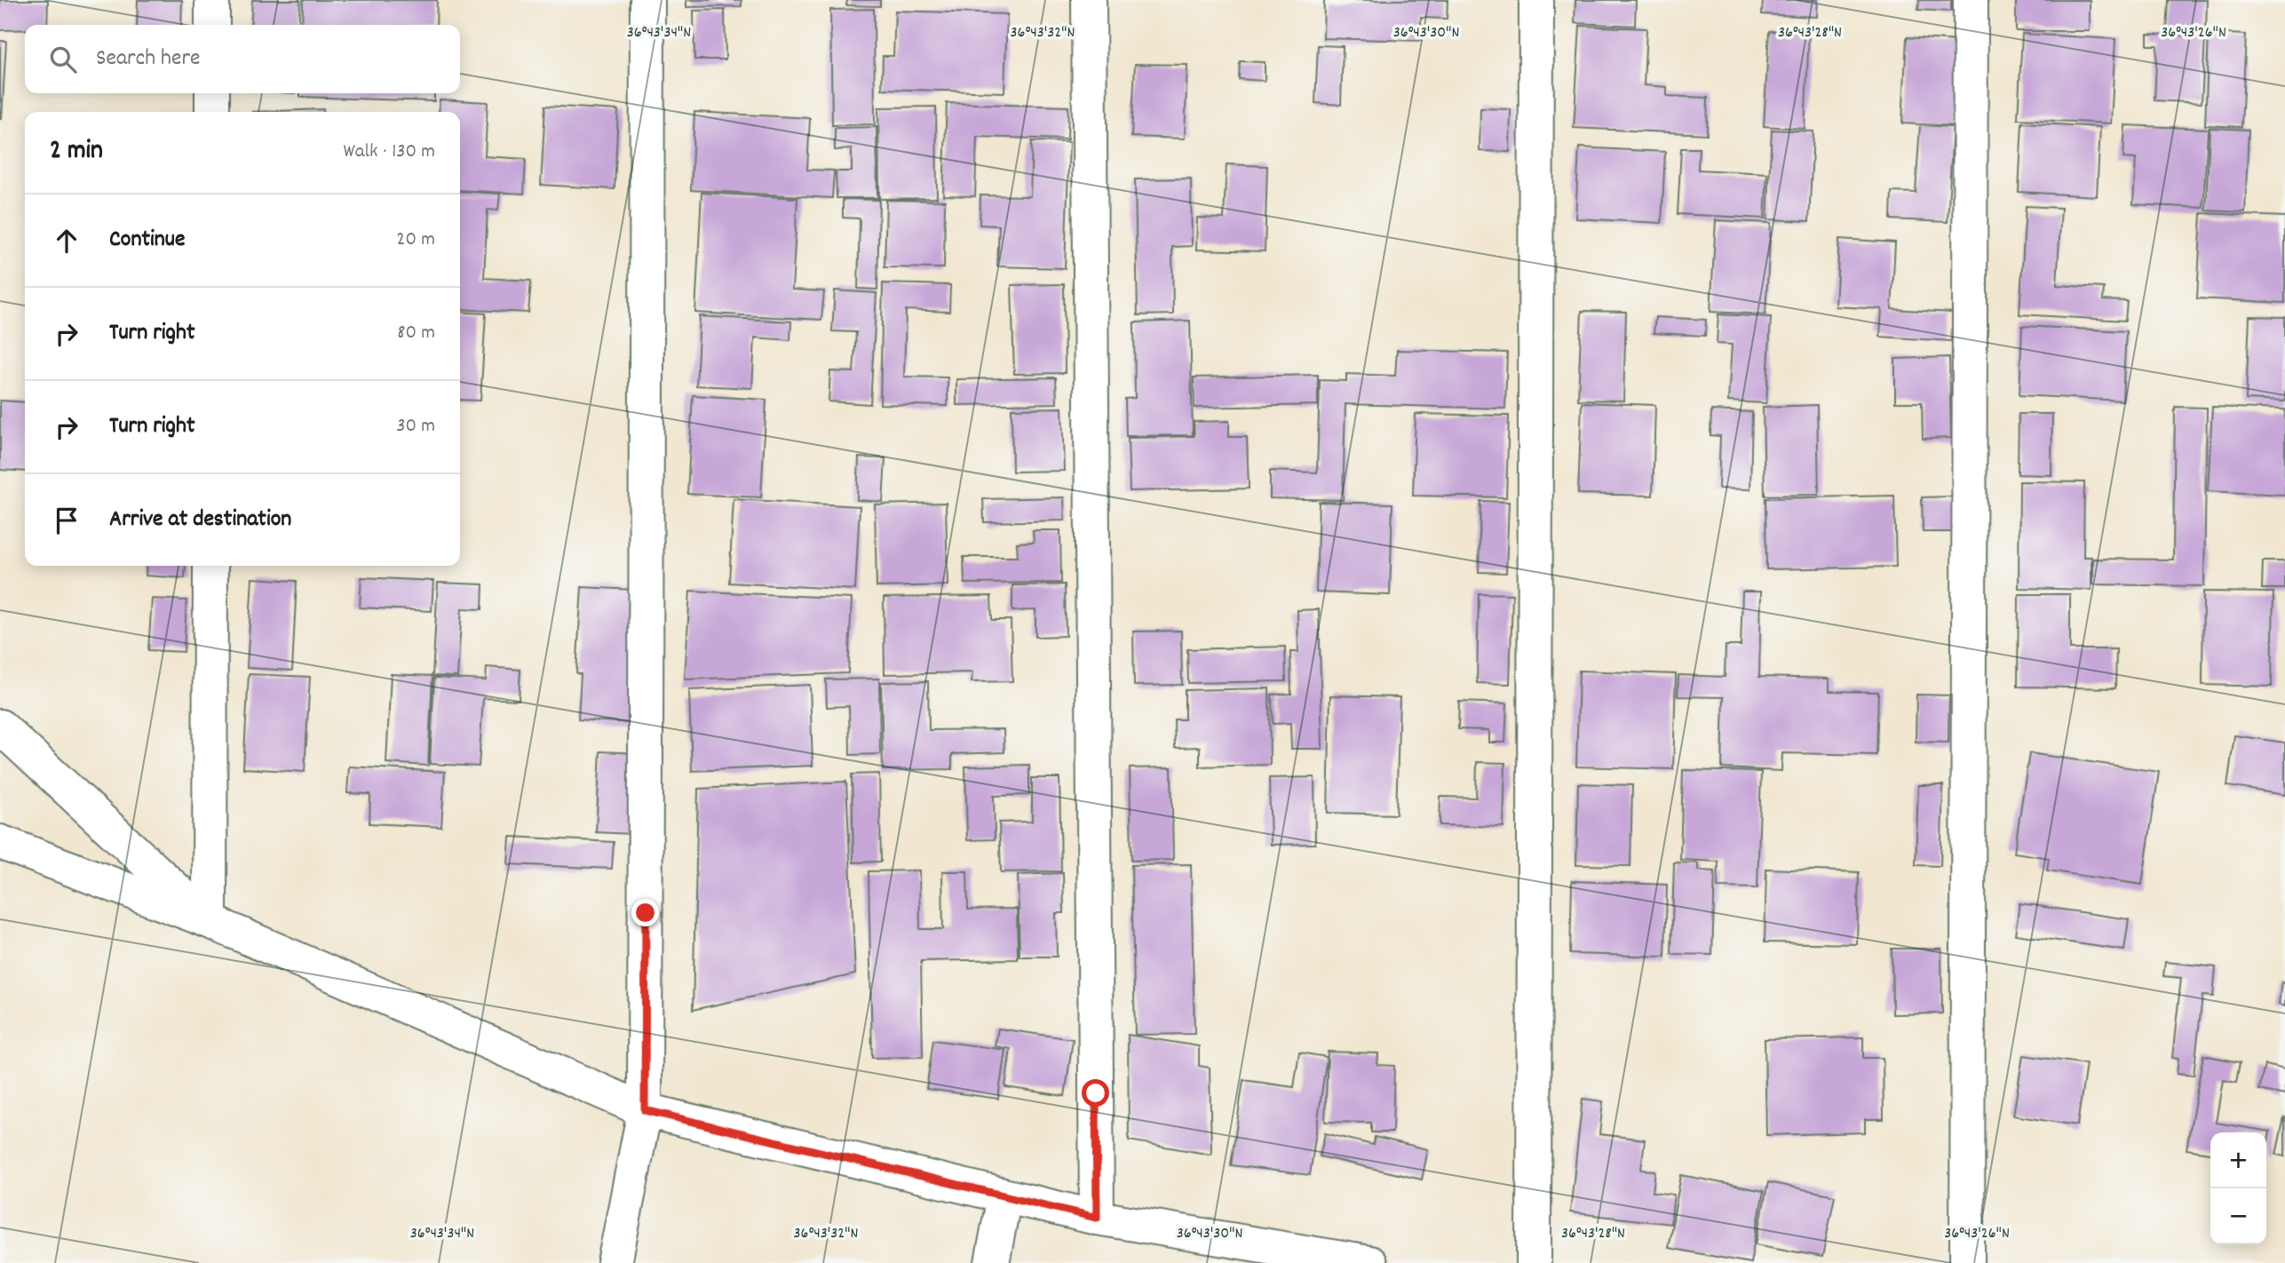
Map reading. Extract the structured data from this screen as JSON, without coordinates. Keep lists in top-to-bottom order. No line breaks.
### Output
{"page":{"search":"Search here","heading":["2 min","Walk · 130 m"],"list":[["Continue","20 m"],["Turn right","80 m"],["Turn right","30 m"],"Arrive at destination"],"map_buttons":["+","−"]},"coordinates":["36°43'34\"N","36°43'32\"N","36°43'30\"N","36°43'28\"N","36°43'26\"N"]}
